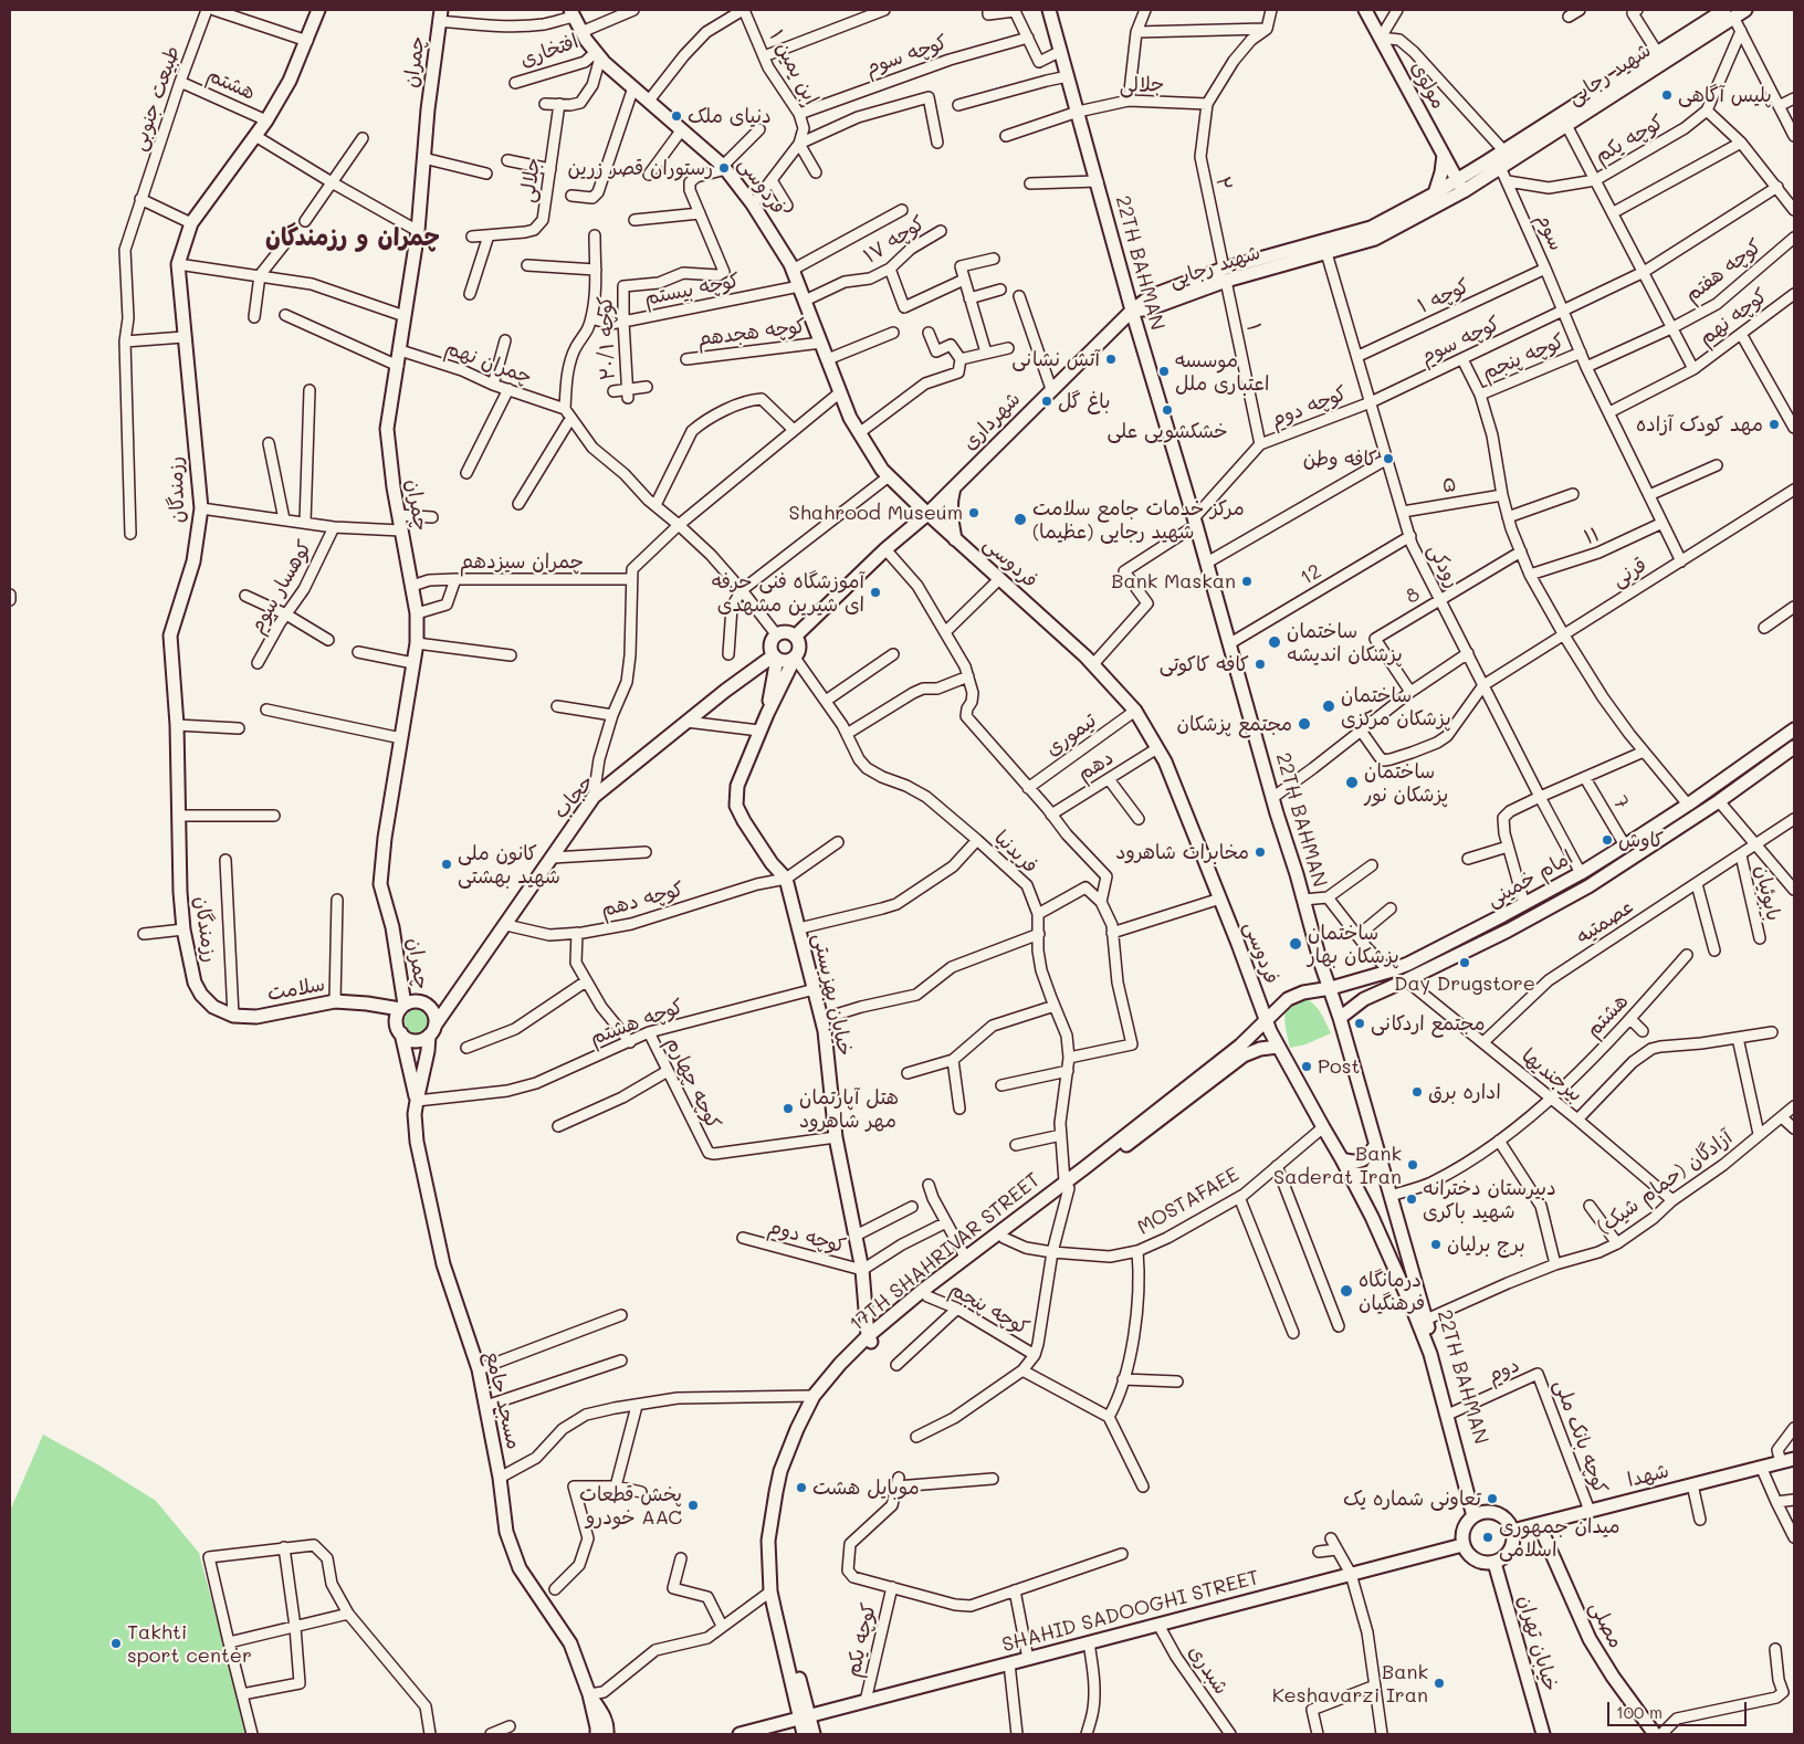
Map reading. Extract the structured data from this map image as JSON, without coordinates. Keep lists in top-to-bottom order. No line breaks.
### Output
{"streets":{"street":["افتخاری","کوچه سوم","چمران","ابن یمین ۱","شهید رجایی","هشتم","جلالی","مولوی","طبیعت جنوبی","کوچه یکم","۲","فردوسی","سوم","۱۷ کوچه","22TH BAHMAN","کوچه هفتم","کوچه بیستم","۱ کوچه","کوچه نهم","۱","کوچه هجدهم","کوچه ۲۰/۱","کوچه پنجم","چمران نهم","کوچه دوم","شهرداری","۵","رزمندگان","۱۱","چمران سیزدهم","رودکی","قرنی","12","کوهسار سوم","8","تیموری","دهم","حجاب","7","فریدنیا","امام خمینی","بابوئیان","کوچه دهم","عصمتیه","سلامت","خیابان بهزیستی","کوچه هشتم","بیرجندیها","کوچه چهارم","آزادگان (حمام شیک)","MOSTAFAEE","17TH SHAHRIVAR STREET","دوم","مسجد جامع","کوچه بانک ملی","شهدا","SHAHID SADOOGHI STREET","مصلی","خیابان تهران","شبدری"]},"crossings":[["افتخاری","فردوسی"],["کوچه سوم","ابن یمین ۱"],["کوچه سوم","سوم"],["کوچه سوم","کوچه دوم"],["کوچه سوم","رودکی"],["چمران","چمران نهم"],["چمران","چمران سیزدهم"],["چمران","حجاب"],["چمران","سلامت"],["چمران","کوچه هشتم"],["چمران","مسجد جامع"],["شهید رجایی","مولوی"],["شهید رجایی","۲"],["شهید رجایی","سوم"],["شهید رجایی","22TH BAHMAN"],["شهید رجایی","۱"],["شهید رجایی","شهرداری"],["شهید رجایی","رودکی"],["هشتم","طبیعت جنوبی"],["هشتم","22TH BAHMAN"],["هشتم","رزمندگان"],["هشتم","بیرجندیها"],["جلالی","۲"],["جلالی","22TH BAHMAN"],["کوچه یکم","SHAHID SADOOGHI STREET"],["۲","۱"],["فردوسی","۱۷ کوچه"],["فردوسی","22TH BAHMAN"],["فردوسی","کوچه بیستم"],["فردوسی","کوچه هجدهم"],["فردوسی","کوچه ۲۰/۱"],["فردوسی","شهرداری"],["فردوسی","تیموری"],["فردوسی","دهم"],["فردوسی","امام خمینی"],["فردوسی","MOSTAFAEE"],["فردوسی","17TH SHAHRIVAR STREET"],["فردوسی","شهدا"],["فردوسی","SHAHID SADOOGHI STREET"],["فردوسی","خیابان تهران"],["سوم","۱ کوچه"],["سوم","کوچه پنجم"],["سوم","۱۱"],["سوم","قرنی"],["22TH BAHMAN","شهرداری"],["22TH BAHMAN","12"],["22TH BAHMAN","امام خمینی"],["22TH BAHMAN","آزادگان (حمام شیک)"],["22TH BAHMAN","دوم"],["22TH BAHMAN","شهدا"],["22TH BAHMAN","SHAHID SADOOGHI STREET"],["22TH BAHMAN","خیابان تهران"],["کوچه بیستم","کوچه ۲۰/۱"],["۱ کوچه","رودکی"],["۱","کوچه دوم"],["کوچه پنجم","17TH SHAHRIVAR STREET"],["کوچه دوم","رودکی"],["کوچه دوم","خیابان بهزیستی"],["۵","رودکی"],["رزمندگان","سلامت"],["رودکی","قرنی"],["رودکی","12"],["رودکی","8"],["رودکی","امام خمینی"],["حجاب","فریدنیا"],["حجاب","کوچه دهم"],["حجاب","سلامت"],["حجاب","خیابان بهزیستی"],["7","امام خمینی"],["فریدنیا","خیابان بهزیستی"],["فریدنیا","17TH SHAHRIVAR STREET"],["امام خمینی","بیرجندیها"],["امام خمینی","17TH SHAHRIVAR STREET"],["بابوئیان","عصمتیه"],["کوچه دهم","خیابان بهزیستی"],["عصمتیه","بیرجندیها"],["خیابان بهزیستی","کوچه هشتم"],["خیابان بهزیستی","کوچه چهارم"],["خیابان بهزیستی","17TH SHAHRIVAR STREET"],["کوچه هشتم","کوچه چهارم"],["کوچه هشتم","مسجد جامع"],["بیرجندیها","آزادگان (حمام شیک)"],["17TH SHAHRIVAR STREET","SHAHID SADOOGHI STREET"],["دوم","کوچه بانک ملی"],["کوچه بانک ملی","شهدا"],["شهدا","SHAHID SADOOGHI STREET"],["شهدا","مصلی"],["شهدا","خیابان تهران"],["SHAHID SADOOGHI STREET","خیابان تهران"],["SHAHID SADOOGHI STREET","شبدری"]],"districts":["چمران و رزمندگان"],"places":["پلیس آگاهی","دنیای ملک","رستوران قصر زرین","آتش نشانی","موسسه اعتباری ملل","باغ گل","خشکشویی علی","مهد کودک آزاده","کافه وطن","Shahrood Museum","مرکز خدمات جامع سلامت شهید رجایی (عظیما)","Bank Maskan","آموزشگاه فنی حرفه ای شیرین مشهدی","ساختمان پزشکان اندیشه","کافه کاکوتی","ساختمان پزشکان مرکزی","مجتمع پزشکان","ساختمان پزشکان نور","کاوش","مخابرات شاهرود","کانون ملی شهید بهشتی","ساختمان پزشکان بهار","Day Drugstore","مجتمع اردکانی","Post","اداره برق","هتل آپارتمان مهر شاهرود","Bank Saderat Iran","دبیرستان دخترانه شهید باکری","برج برلیان","درمانگاه فرهنگیان","موبایل هشت","تعاونی شماره یک","پخش قطعات خودرو AAC","میدان جمهوری اسلامی","Takhti sport center","Bank Keshavarzi Iran"],"scale_bar":"100 m"}
